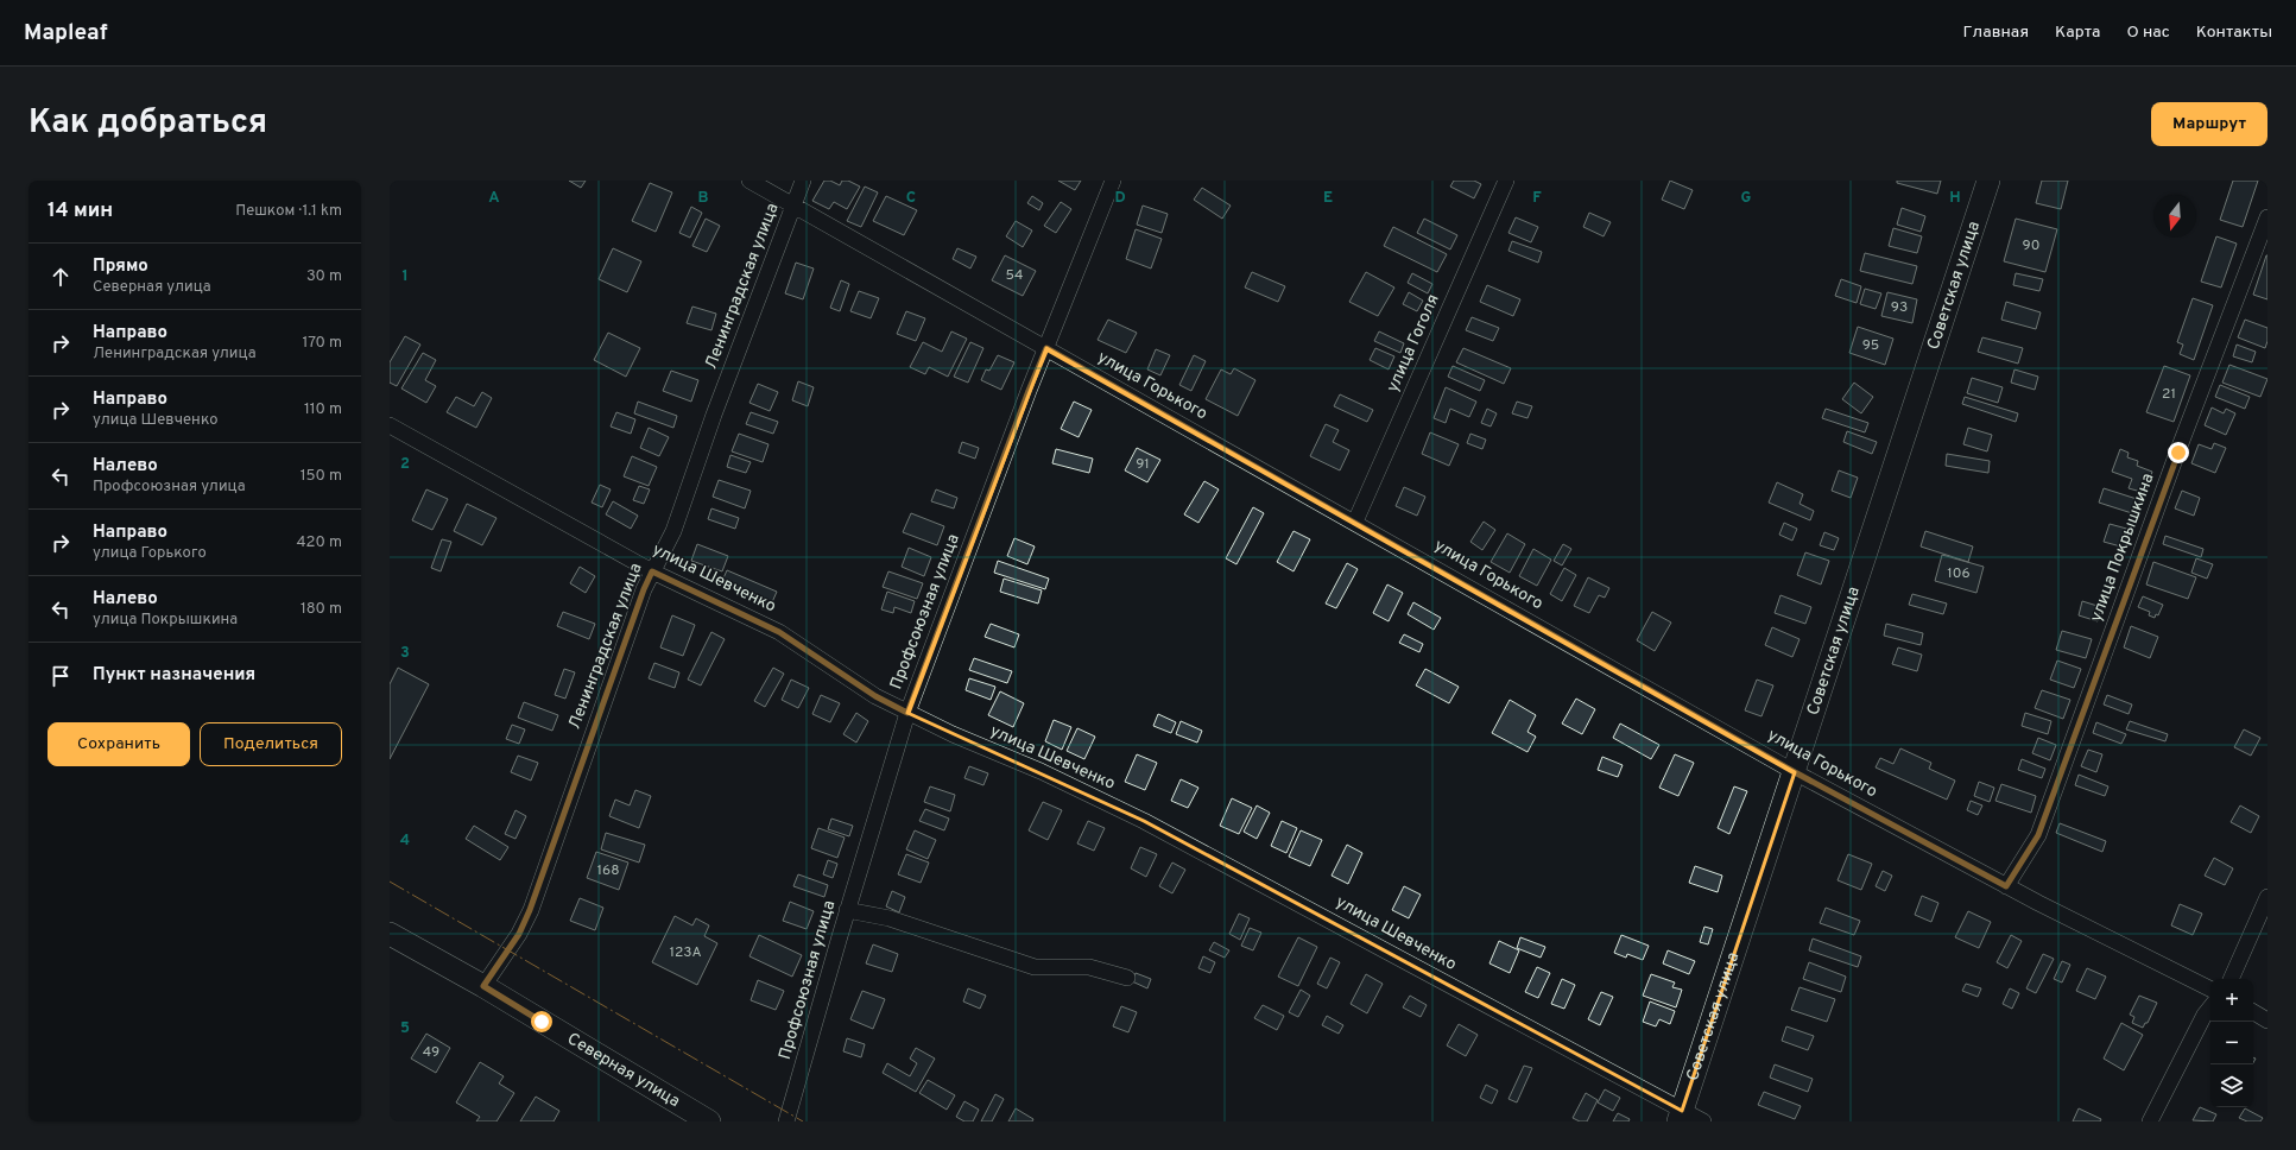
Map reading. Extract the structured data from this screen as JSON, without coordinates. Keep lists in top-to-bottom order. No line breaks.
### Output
{"streets":{"street":["Советская улица","Ленинградская улица","улица Гоголя","улица Горького","улица Покрышкина","улица Шевченко","Профсоюзная улица","Северная улица"]},"crossings":[["Советская улица","улица Горького"],["Советская улица","улица Шевченко"],["Ленинградская улица","улица Горького"],["Ленинградская улица","улица Шевченко"],["Ленинградская улица","Северная улица"],["улица Гоголя","улица Горького"],["улица Горького","улица Покрышкина"],["улица Горького","Профсоюзная улица"],["улица Шевченко","Профсоюзная улица"]],"house_numbers":["90","54","93","95","21","91","106","168","123А","49"],"north":"bottom","page":{"header":"Mapleaf","nav":["Главная","Карта","О нас","Контакты"],"title":"Как добраться","buttons":["Маршрут",["Сохранить","Поделиться"]],"heading":["14 мин","Пешком · 1.1 km"],"list":[["Прямо","Северная улица","30 m"],["Направо","Ленинградская улица","170 m"],["Направо","улица Шевченко","110 m"],["Налево","Профсоюзная улица","150 m"],["Направо","улица Горького","420 m"],["Налево","улица Покрышкина","180 m"],"Пункт назначения"],"map_buttons":["+","−"]},"grid":{"columns":["A","B","C","D","E","F","G","H"],"rows":["1","2","3","4","5"]}}
